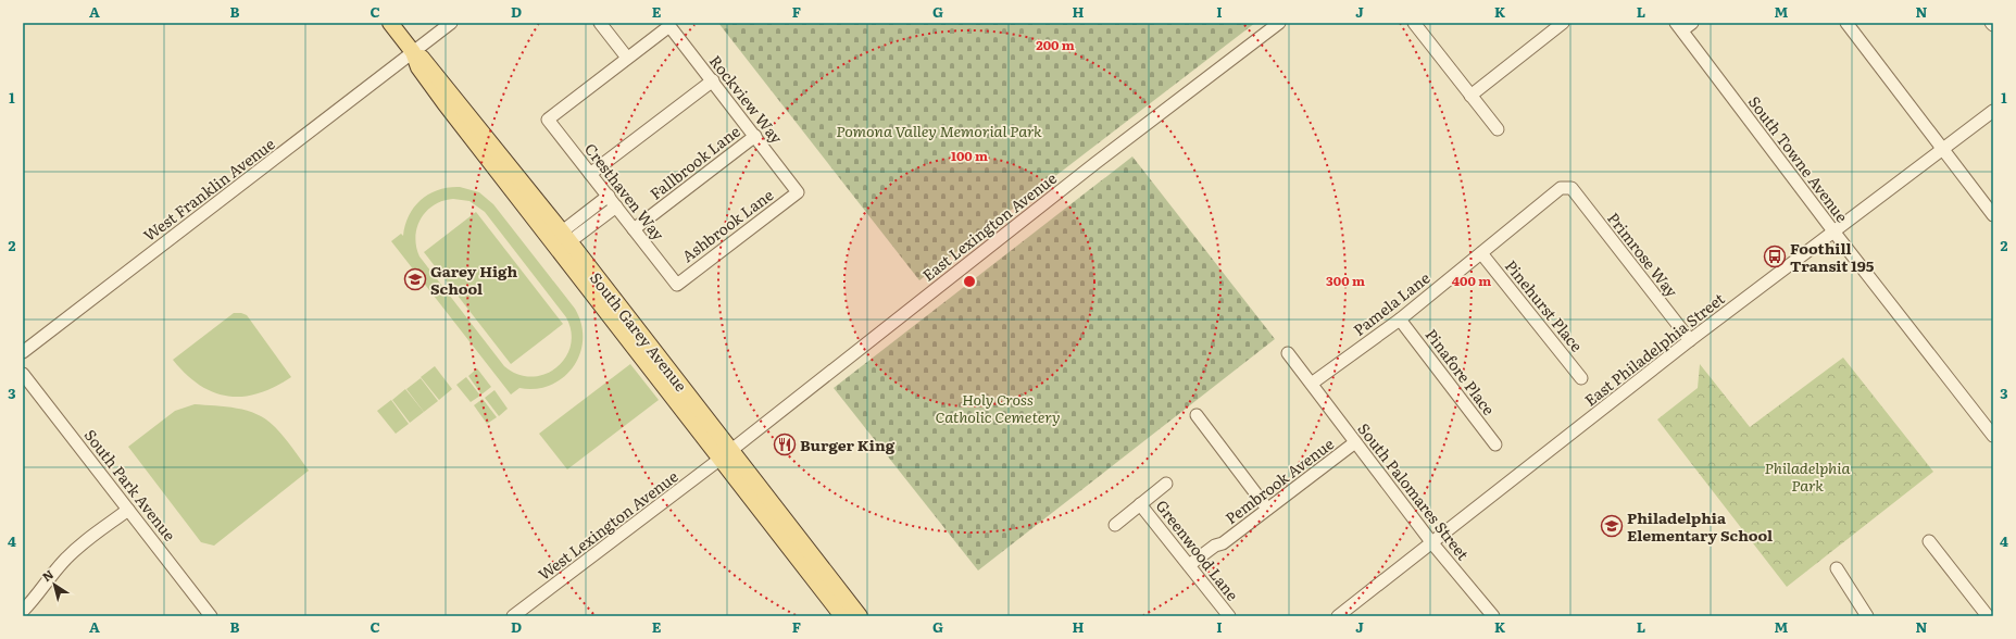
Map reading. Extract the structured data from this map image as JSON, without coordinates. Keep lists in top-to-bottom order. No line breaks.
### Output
{"streets":{"main road":["South Garey Avenue"],"street":["Rockview Way","South Towne Avenue","Fallbrook Lane","West Franklin Avenue","Cresthaven Way","Ashbrook Lane","East Lexington Avenue","Primrose Way","Pamela Lane","Pinehurst Place","East Philadelphia Street","Pinafore Place","Pembrook Avenue","South Park Avenue","South Palomares Street","West Lexington Avenue","Greenwood Lane"]},"crossings":[["Rockview Way","Fallbrook Lane"],["Rockview Way","Cresthaven Way"],["Rockview Way","Ashbrook Lane"],["South Towne Avenue","East Philadelphia Street"],["Fallbrook Lane","Cresthaven Way"],["West Franklin Avenue","South Garey Avenue"],["Cresthaven Way","Ashbrook Lane"],["East Lexington Avenue","South Garey Avenue"],["East Lexington Avenue","West Lexington Avenue"],["Primrose Way","Pamela Lane"],["Primrose Way","East Philadelphia Street"],["Pamela Lane","Pinehurst Place"],["Pamela Lane","Pinafore Place"],["Pamela Lane","South Palomares Street"],["South Garey Avenue","West Lexington Avenue"],["East Philadelphia Street","South Palomares Street"],["Pembrook Avenue","South Palomares Street"],["Pembrook Avenue","Greenwood Lane"]],"parks":["Pomona Valley Memorial Park","Holy Cross Catholic Cemetery","Philadelphia Park"],"places":{"bus stop":["Foothill Transit 195"],"school or university":["Garey High School","Philadelphia Elementary School"],"restaurant":["Burger King"]},"north":"top left","grid":{"columns":["A","B","C","D","E","F","G","H","I","J","K","L","M","N"],"rows":["1","2","3","4"]},"rings":["200 m","100 m","300 m","400 m"]}
